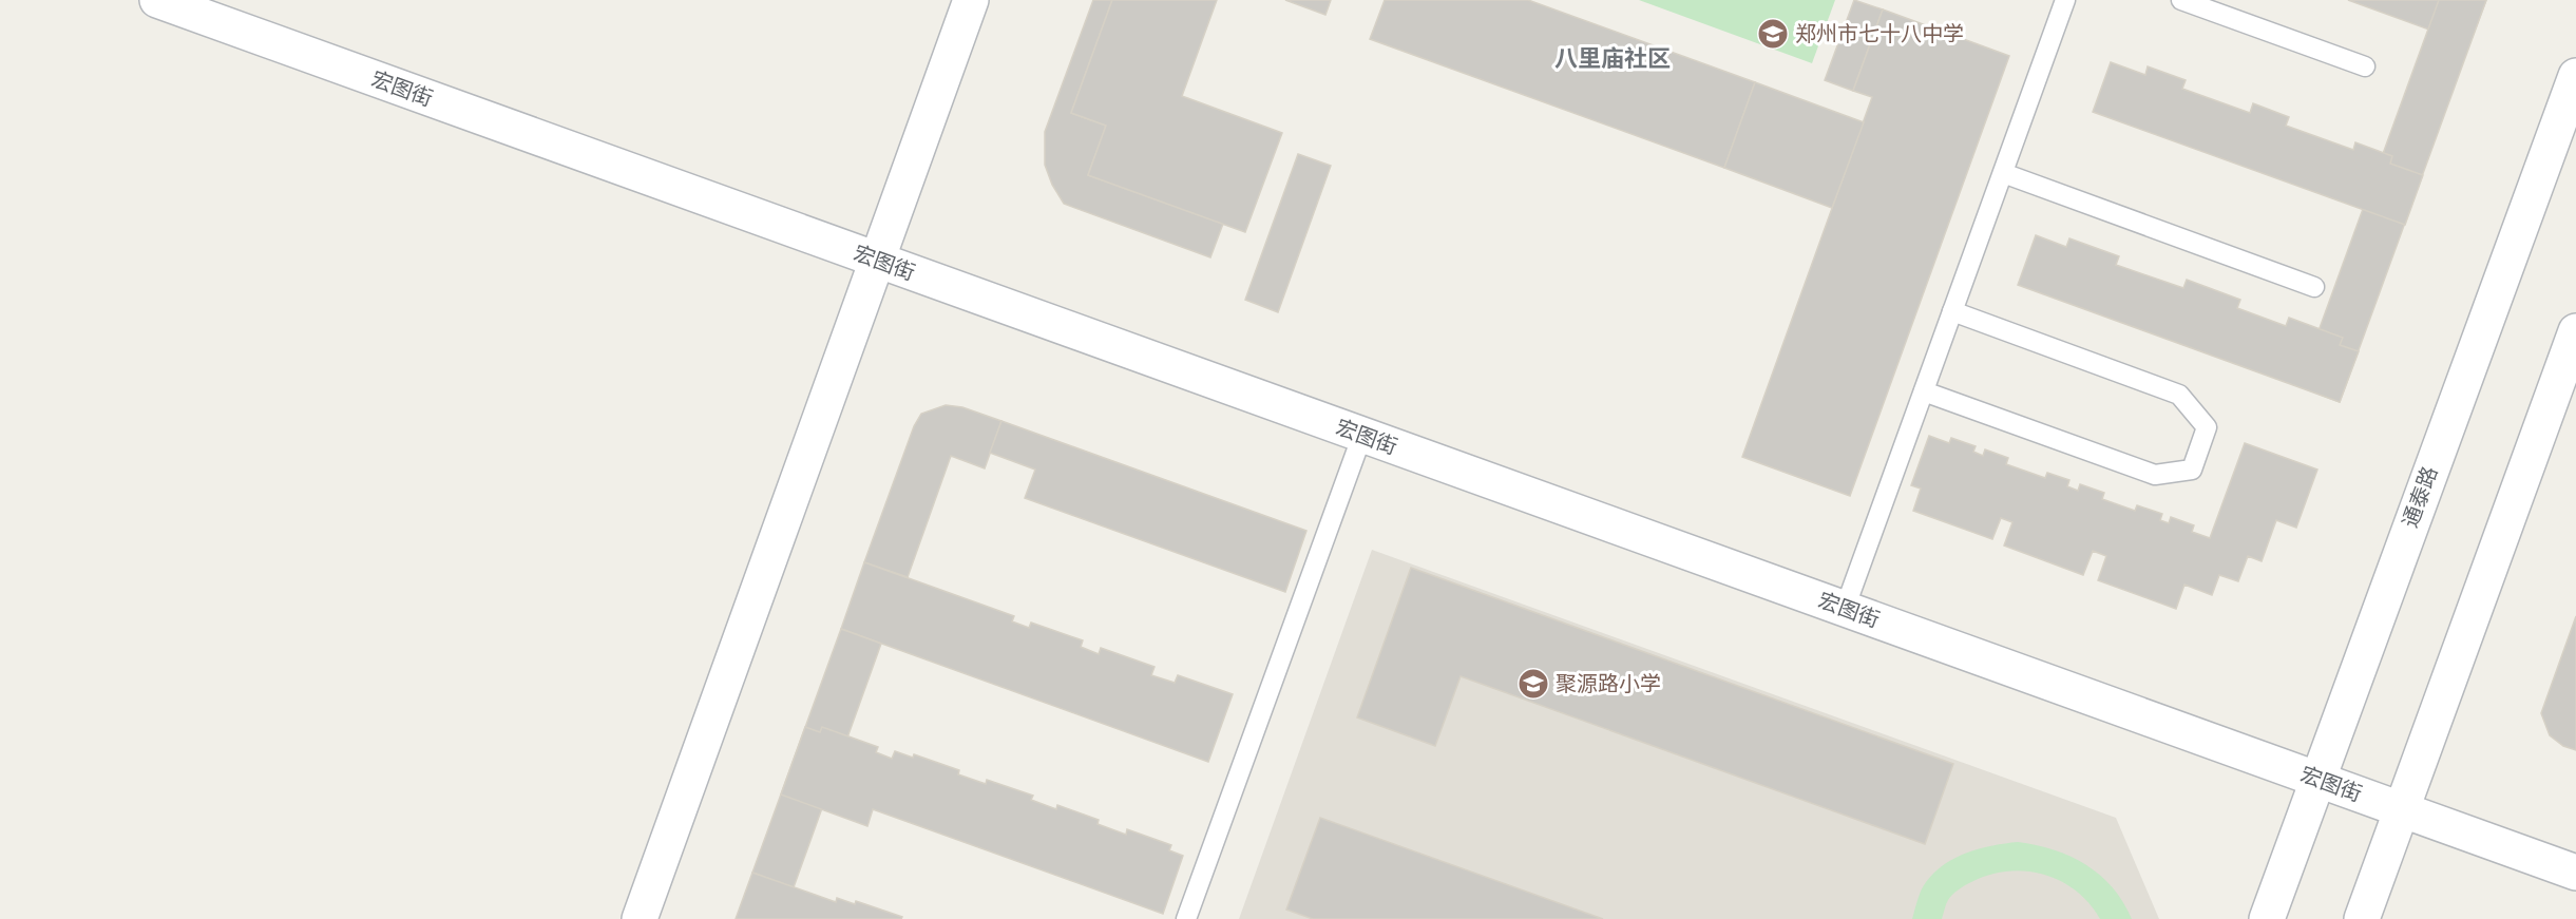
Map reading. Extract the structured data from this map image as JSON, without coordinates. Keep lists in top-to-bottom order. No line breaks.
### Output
{"streets":{"street":["宏图街","通泰路"]},"crossings":[["宏图街","通泰路"]],"districts":["八里庙社区"],"places":{"school or university":["郑州市七十八中学","聚源路小学"]}}
